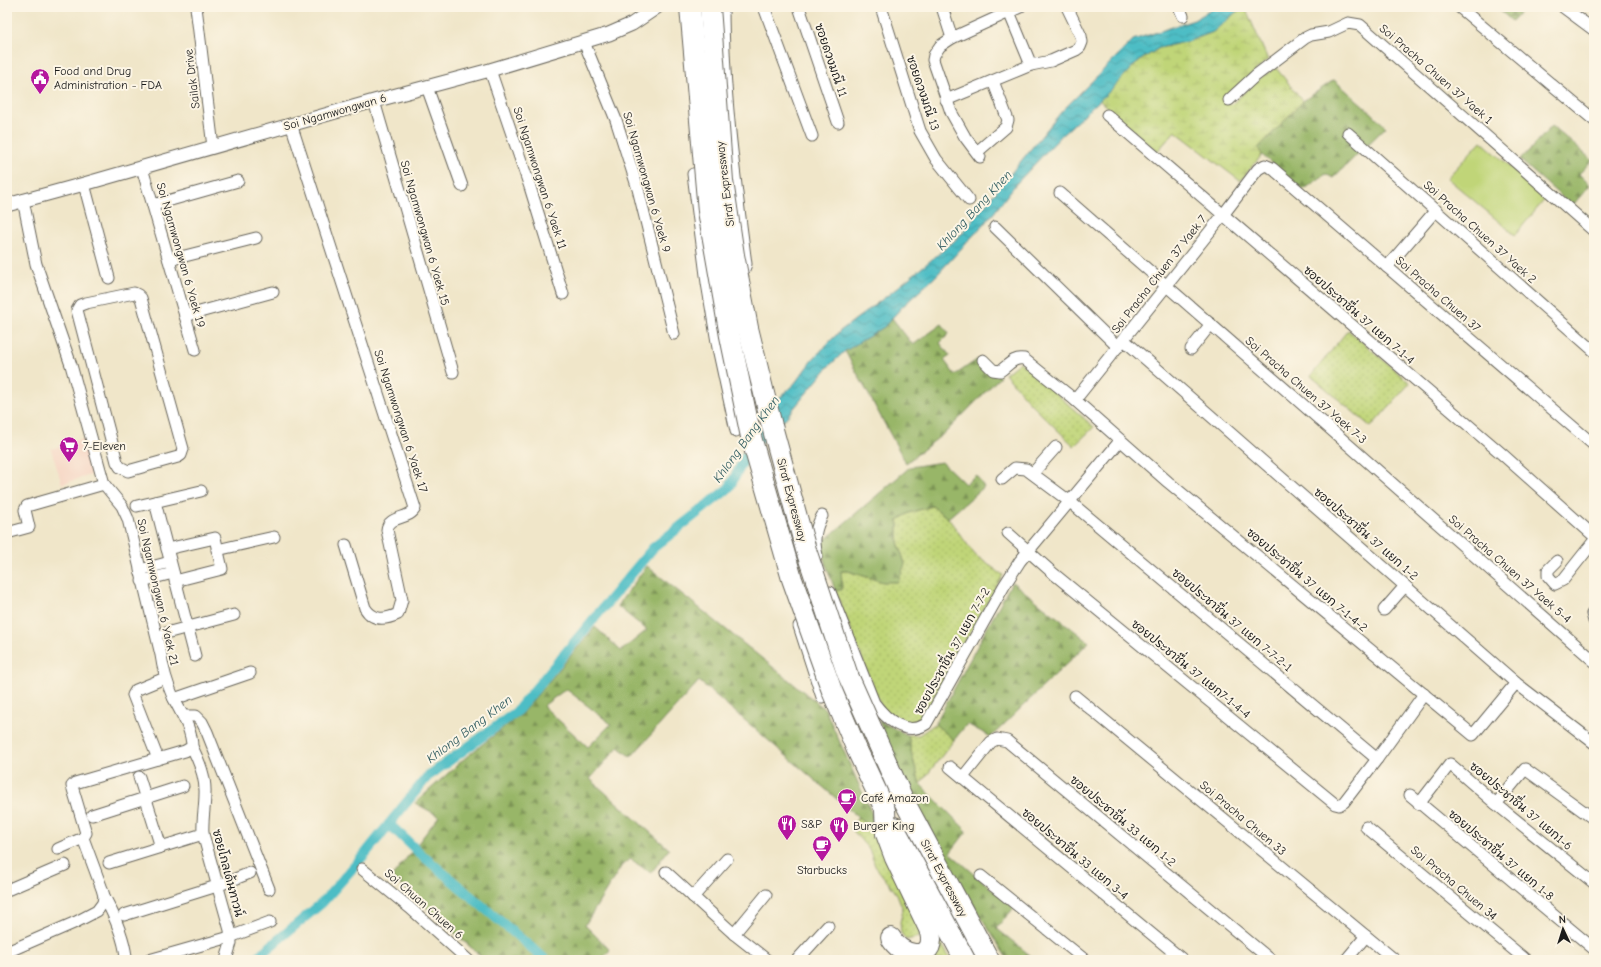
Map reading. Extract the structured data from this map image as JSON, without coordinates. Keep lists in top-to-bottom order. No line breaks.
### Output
{"streets":{"highway":["Sirat Expressway"],"street":["ซอยดวงมณี 11","Soi Pracha Chuen 37 Yaek 1","Sailak Drive","ซอยดวงมณี 13","Soi Ngamwongwan 6","Soi Ngamwongwan 6 Yaek 11","Soi Ngamwongwan 6 Yaek 9","Soi Pracha Chuen 37 Yaek 2","Soi Ngamwongwan 6 Yaek 15","Soi Ngamwongwan 6 Yaek 19","Soi Pracha Chuen 37 Yaek 7","Soi Pracha Chuen 37","ซอยประชาชื่น 37 แยก 7-1-4","Soi Pracha Chuen 37 Yaek 7-3","Soi Ngamwongwan 6 Yaek 17","ซอยประชาชื่น 37 แยก 1-2","Soi Pracha Chuen 37 Yaek 5-4","ซอยประชาชื่น 37 แยก 7-1-4-2","Soi Ngamwongwan 6 Yaek 21","ซอยประชาชื่น 37 แยก 7-7-2-1","ซอยประชาชื่น 37 แยก 7-7-2","ซอยประชาชื่น 37 แยก7-1-4-4","ซอยประชาชื่น 37 แยก1-6","Soi Pracha Chuen 33","ซอยประชาชื่น 33 แยก 1-2","ซอยประชาชื่น 33 แยก 3-4","ซอยประชาชื่น 37 แยก 1-8","ซอยโกลเด้นทาวน์","Soi Pracha Chuen 34","Soi Chuan Chuen 6"]},"crossings":[["Sailak Drive","Soi Ngamwongwan 6"],["Soi Ngamwongwan 6","Soi Ngamwongwan 6 Yaek 11"],["Soi Ngamwongwan 6","Soi Ngamwongwan 6 Yaek 9"],["Soi Ngamwongwan 6","Soi Ngamwongwan 6 Yaek 15"],["Soi Ngamwongwan 6","Soi Ngamwongwan 6 Yaek 19"],["Soi Ngamwongwan 6","Soi Ngamwongwan 6 Yaek 17"],["Soi Ngamwongwan 6","Soi Ngamwongwan 6 Yaek 21"],["Soi Pracha Chuen 37 Yaek 7","Soi Pracha Chuen 37"],["Soi Pracha Chuen 37 Yaek 7","ซอยประชาชื่น 37 แยก 7-1-4"],["Soi Pracha Chuen 37 Yaek 7","Soi Pracha Chuen 37 Yaek 7-3"],["Soi Pracha Chuen 37 Yaek 7","ซอยประชาชื่น 37 แยก 1-2"],["Soi Pracha Chuen 37 Yaek 7","ซอยประชาชื่น 37 แยก 7-1-4-2"],["Soi Pracha Chuen 37 Yaek 7-3","Soi Pracha Chuen 37 Yaek 5-4"],["ซอยประชาชื่น 37 แยก 1-2","ซอยประชาชื่น 37 แยก 7-1-4-2"],["ซอยประชาชื่น 37 แยก 7-1-4-2","ซอยประชาชื่น 37 แยก 7-7-2"],["Soi Ngamwongwan 6 Yaek 21","ซอยโกลเด้นทาวน์"],["ซอยประชาชื่น 37 แยก 7-7-2-1","ซอยประชาชื่น 37 แยก 7-7-2"],["ซอยประชาชื่น 37 แยก 7-7-2-1","ซอยประชาชื่น 37 แยก7-1-4-4"],["ซอยประชาชื่น 37 แยก 7-7-2","ซอยประชาชื่น 37 แยก7-1-4-4"],["ซอยประชาชื่น 37 แยก1-6","ซอยประชาชื่น 37 แยก 1-8"],["ซอยประชาชื่น 33 แยก 1-2","ซอยประชาชื่น 33 แยก 3-4"]],"water":["Khlong Bang Khen"],"places":{"public building":["Food and Drug Administration - FDA"],"supermarket":["7-Eleven"],"cafe":["Café Amazon","Starbucks"],"restaurant":["S&P","Burger King"]},"north":"top"}
